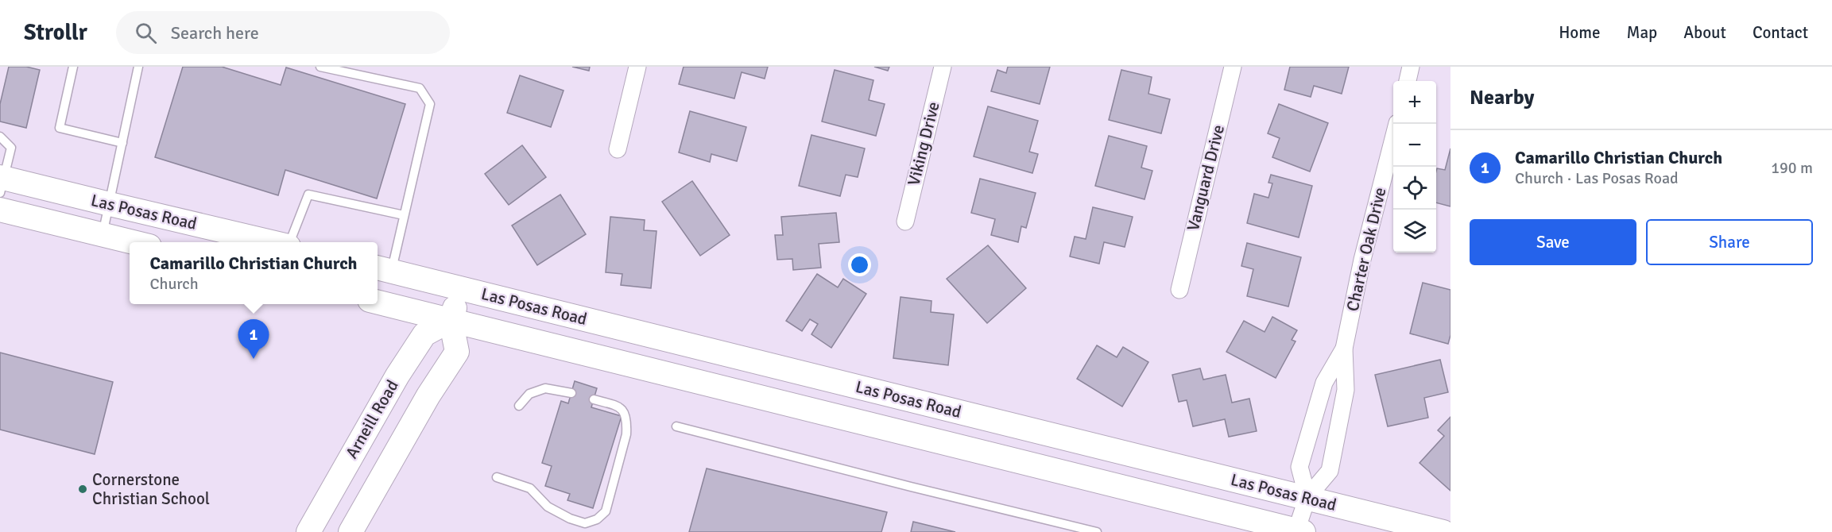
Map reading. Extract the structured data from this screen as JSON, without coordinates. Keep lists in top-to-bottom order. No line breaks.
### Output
{"streets":{"main road":["Las Posas Road","Arneill Road"],"street":["Viking Drive","Vanguard Drive","Charter Oak Drive"]},"crossings":[["Las Posas Road","Charter Oak Drive"],["Las Posas Road","Arneill Road"]],"places":["Cornerstone Christian School"],"page":{"header":"Strollr","search":"Search here","nav":["Home","Map","About","Contact"],"heading":"Nearby","map_buttons":["+","−"],"list":[{"mark":"1","name":"Camarillo Christian Church","note":"Church · Las Posas Road","value":"190 m"}],"buttons":["Save","Share"],"popup":["Camarillo Christian Church","Church"],"pins":"1"}}
